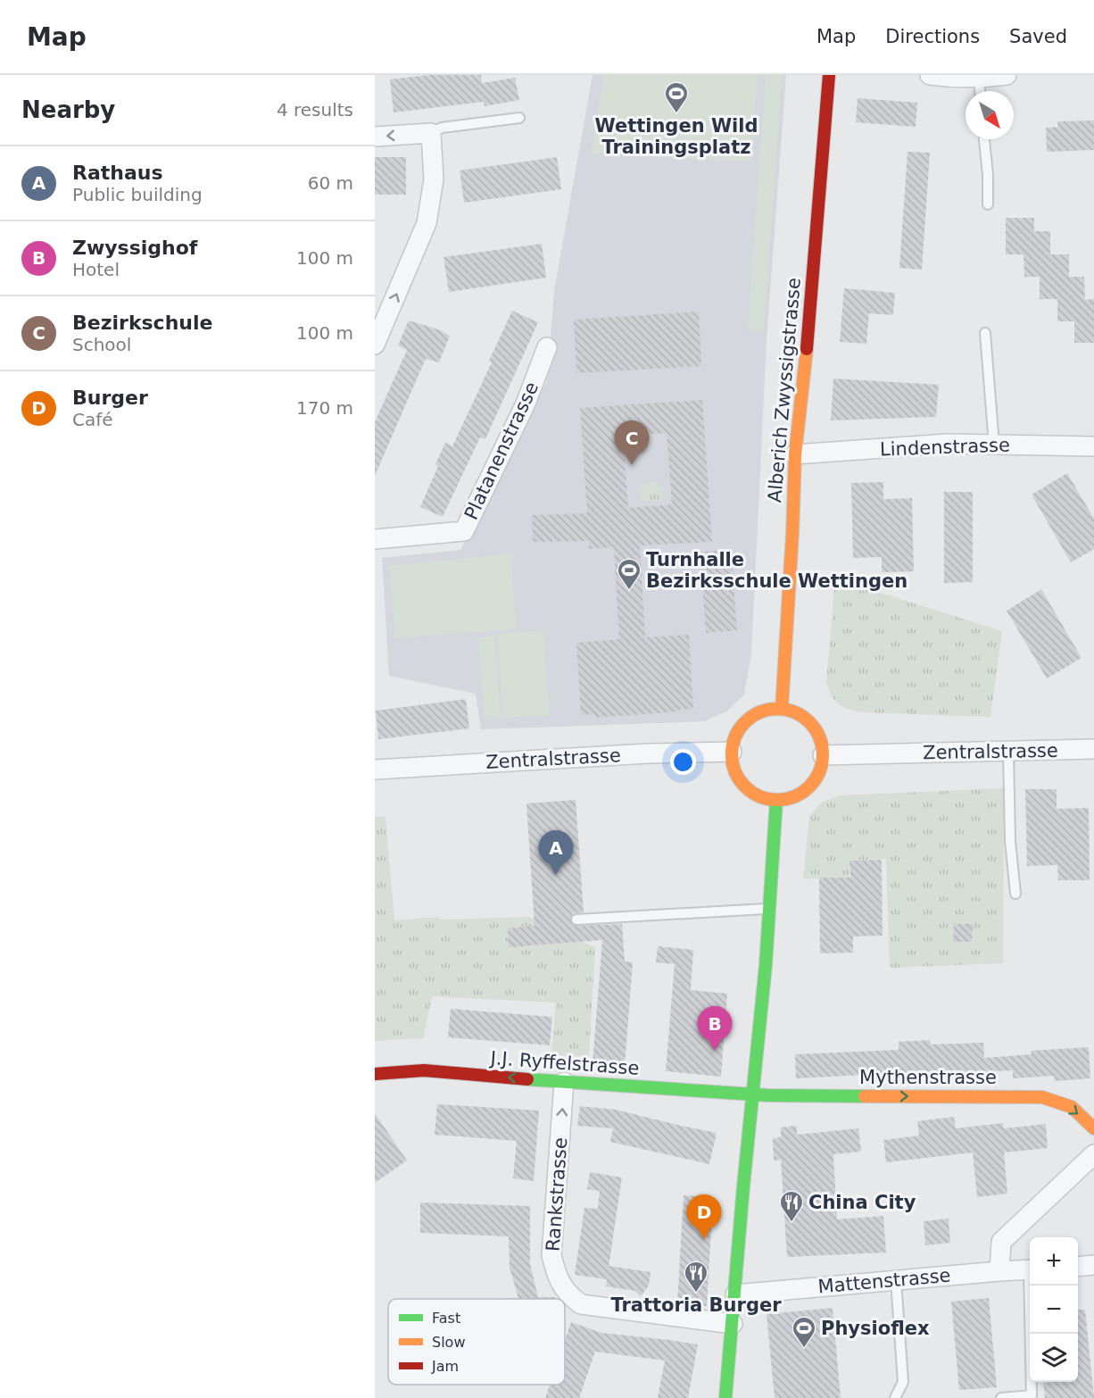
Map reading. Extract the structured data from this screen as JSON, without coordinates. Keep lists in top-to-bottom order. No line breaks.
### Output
{"streets":{"street":["Alberich Zwyssigstrasse","Lindenstrasse","Platanenstrasse","Zentralstrasse","J.J. Ryffelstrasse","Mythenstrasse","Rankstrasse","Mattenstrasse"]},"crossings":[["Alberich Zwyssigstrasse","Lindenstrasse"],["Alberich Zwyssigstrasse","Zentralstrasse"],["J.J. Ryffelstrasse","Mythenstrasse"],["J.J. Ryffelstrasse","Rankstrasse"]],"one_way":["J.J. Ryffelstrasse","Mythenstrasse"],"places":{"sports":["Wettingen Wild Trainingsplatz","Turnhalle Bezirksschule Wettingen","Physioflex"],"restaurant":["China City","Trattoria Burger"]},"legend":["Fast","Slow","Jam"],"north":"bottom right","page":{"header":"Map","nav":["Map","Directions","Saved"],"heading":["Nearby","4 results"],"list":[{"mark":"A","name":"Rathaus","note":"Public building","value":"60 m"},{"mark":"B","name":"Zwyssighof","note":"Hotel","value":"100 m"},{"mark":"C","name":"Bezirkschule","note":"School","value":"100 m"},{"mark":"D","name":"Burger","note":"Café","value":"170 m"}],"pins":["C","A","B","D"],"map_buttons":["+","−"]}}
